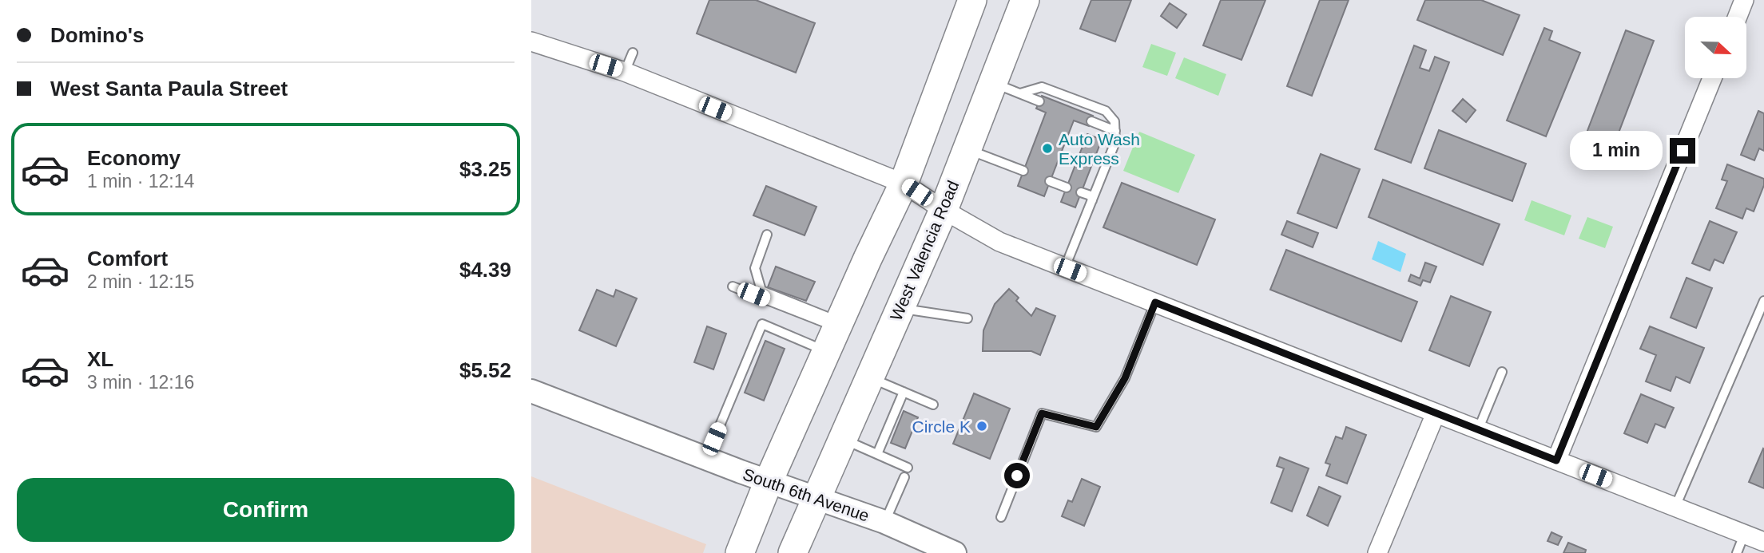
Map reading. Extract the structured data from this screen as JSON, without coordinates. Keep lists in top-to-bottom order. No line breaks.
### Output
{"streets":{"main road":["West Valencia Road"],"street":["South 6th Avenue"]},"crossings":[["West Valencia Road","South 6th Avenue"]],"places":["Auto Wash Express","Circle K"],"north":"right","page":{"banner":["Domino's","West Santa Paula Street"],"list":[{"name":"Economy","note":"1 min · 12:14","value":"$3.25"},{"name":"Comfort","note":"2 min · 12:15","value":"$4.39"},{"name":"XL","note":"3 min · 12:16","value":"$5.52"}],"bubble":"1 min","buttons":"Confirm"}}
